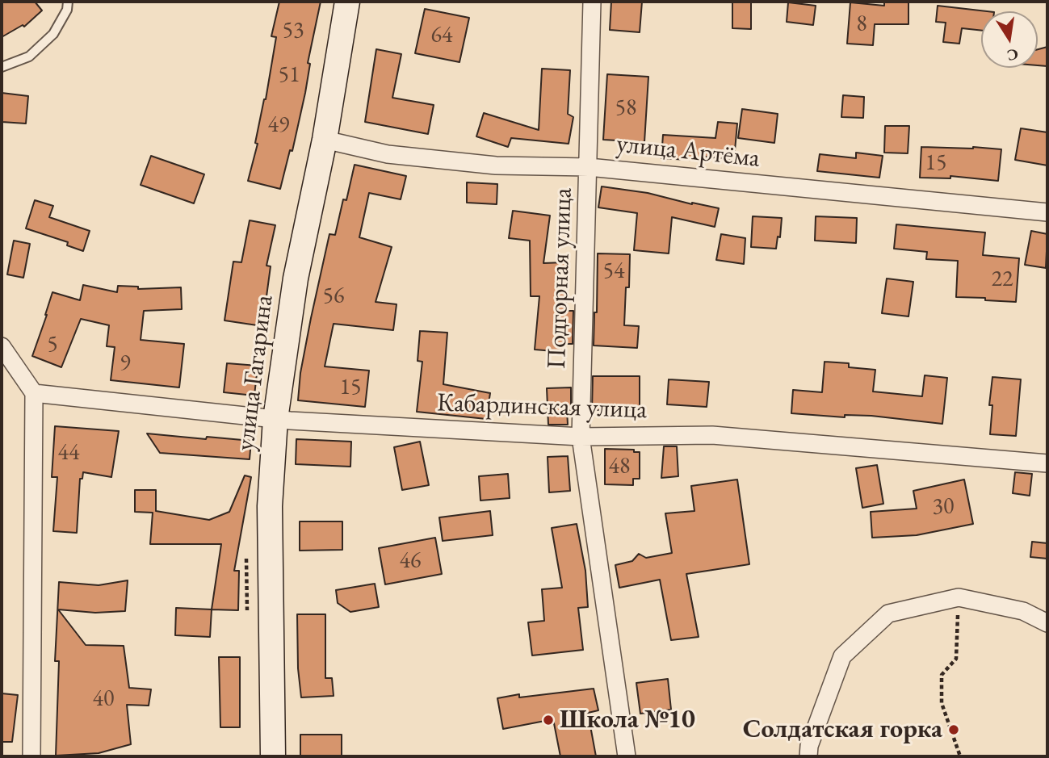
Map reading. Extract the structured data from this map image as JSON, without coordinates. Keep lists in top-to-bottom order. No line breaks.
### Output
{"streets":{"street":["улица Артёма","Подгорная улица","улица Гагарина","Кабардинская улица"]},"crossings":[["улица Артёма","Подгорная улица"],["улица Артёма","улица Гагарина"],["Подгорная улица","Кабардинская улица"],["улица Гагарина","Кабардинская улица"]],"places":["Школа №10","Солдатская горка"],"house_numbers":["8","53","64","51","58","49","15","54","22","56","5","9","15","44","48","30","46","40"],"north":"bottom"}
